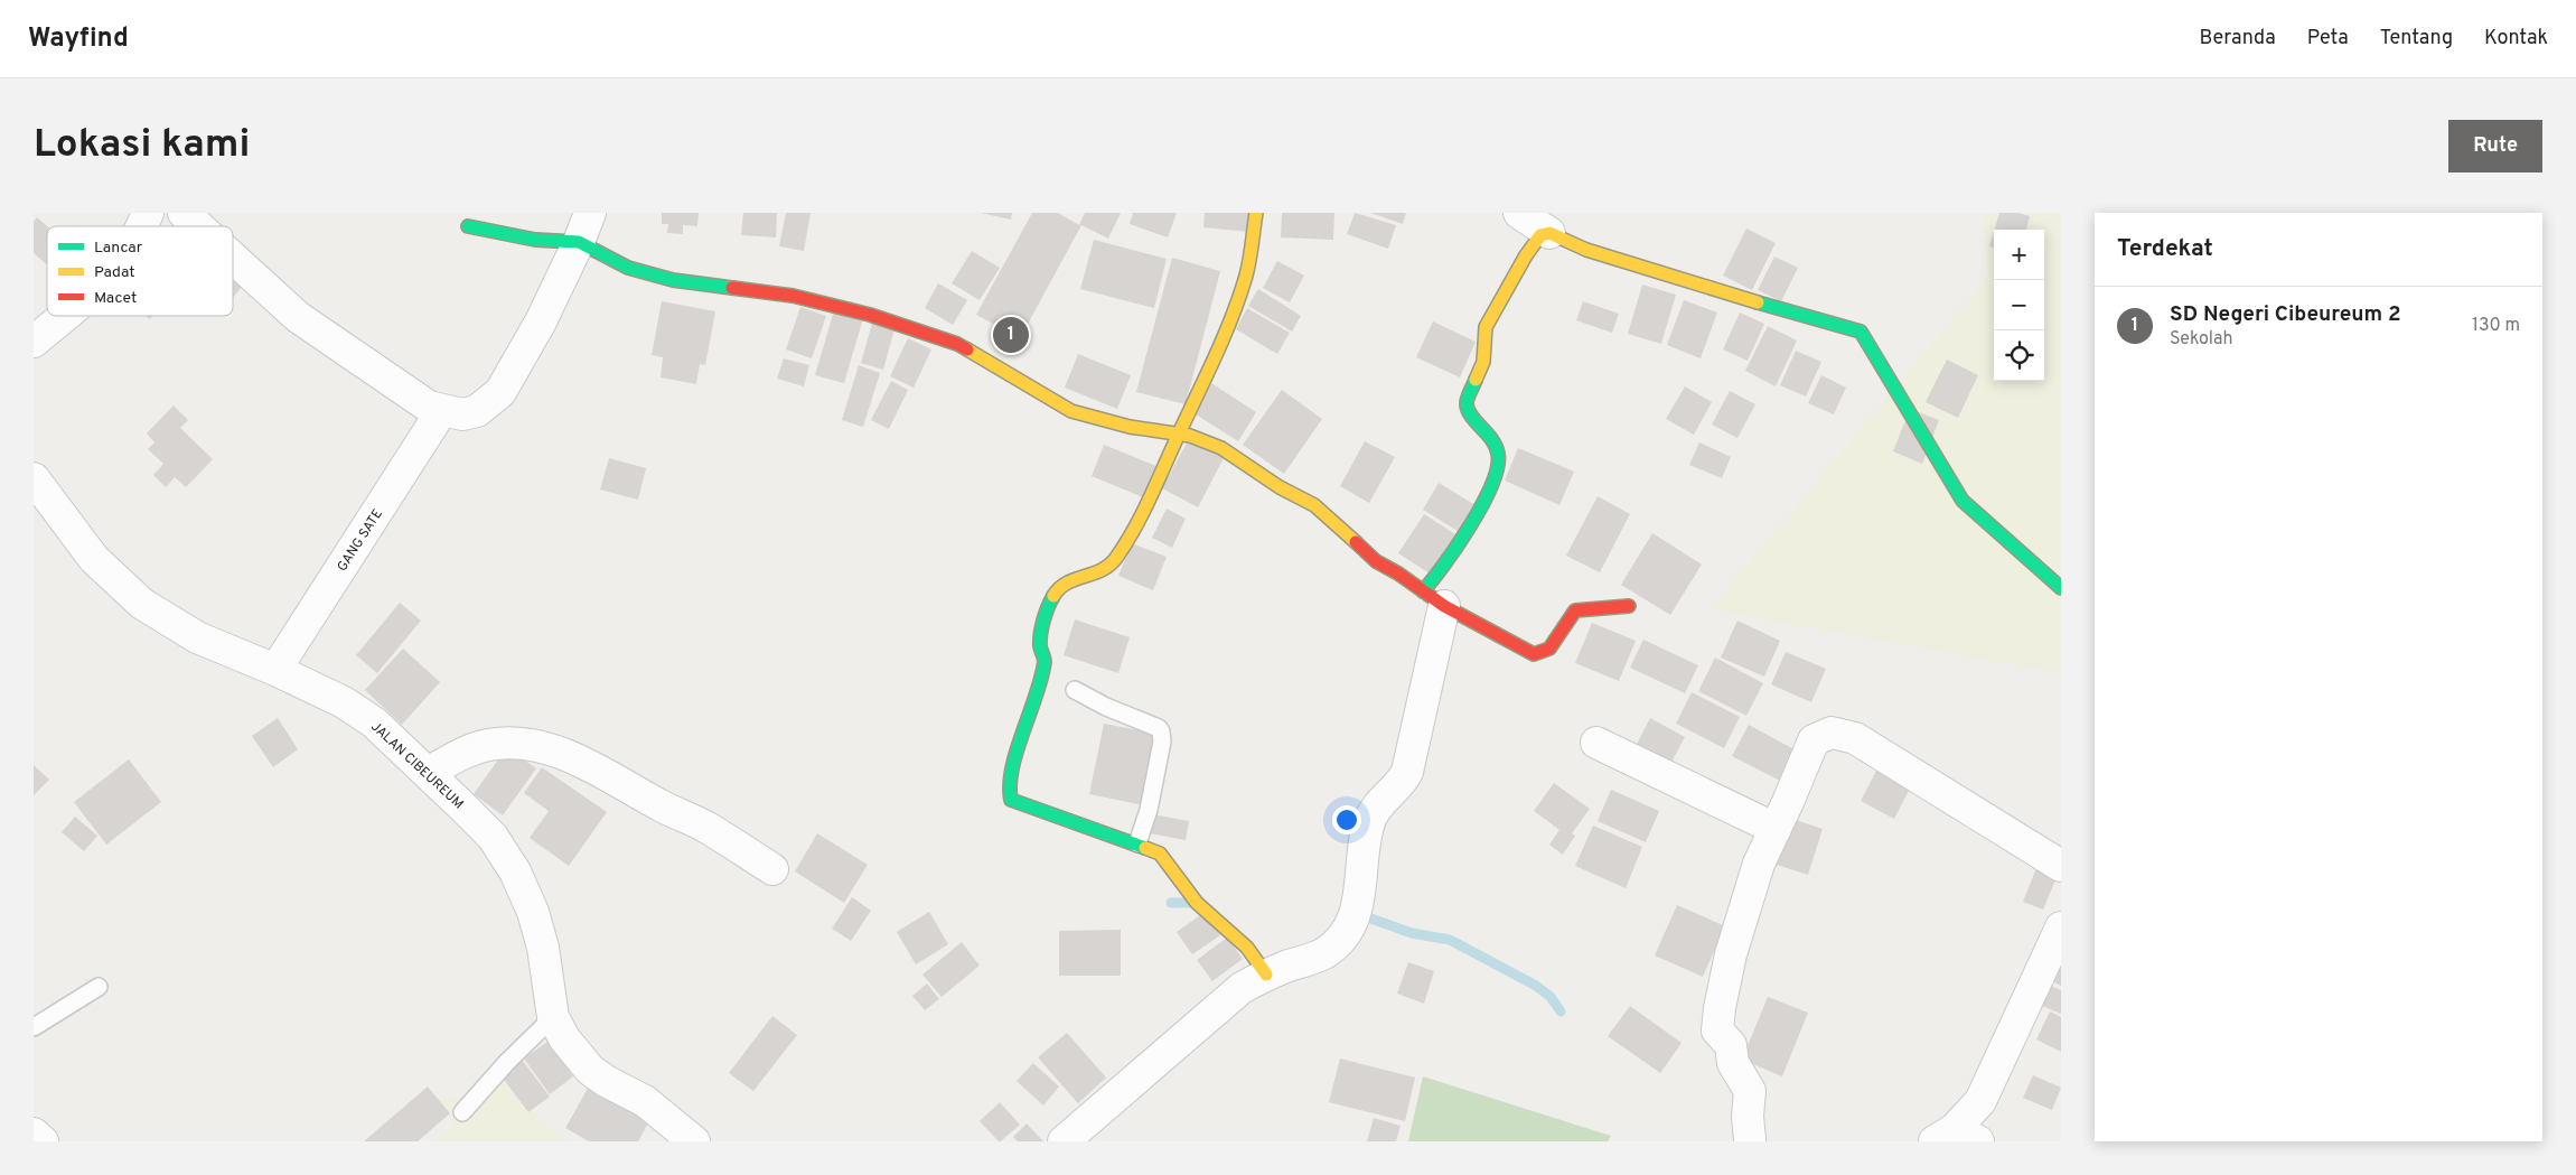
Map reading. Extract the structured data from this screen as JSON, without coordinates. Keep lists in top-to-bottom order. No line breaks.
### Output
{"streets":{"street":["GANG SATE","JALAN CIBEUREUM"]},"crossings":[["GANG SATE","JALAN CIBEUREUM"]],"legend":["Lancar","Padat","Macet"],"page":{"header":"Wayfind","nav":["Beranda","Peta","Tentang","Kontak"],"buttons":"Rute","title":"Lokasi kami","heading":"Terdekat","map_buttons":["+","−"],"list":[{"mark":"1","name":"SD Negeri Cibeureum 2","note":"Sekolah","value":"130 m"}],"pins":"1"}}
